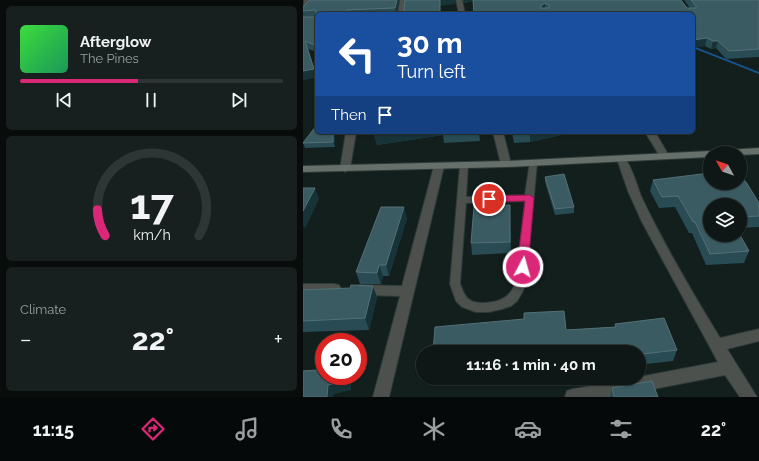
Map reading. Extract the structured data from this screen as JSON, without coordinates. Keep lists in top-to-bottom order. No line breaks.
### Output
{"north":"top left","page":{"turn":["30 m","Turn left"],"song":["Afterglow","The Pines"],"then":"Then","tile":"Climate","heat":["−","22°","+"],"limit":"20","trip":"11:16 · 1 min · 40 m","tabs":["11:15","22°"],"gauge":["17","km/h"]}}
